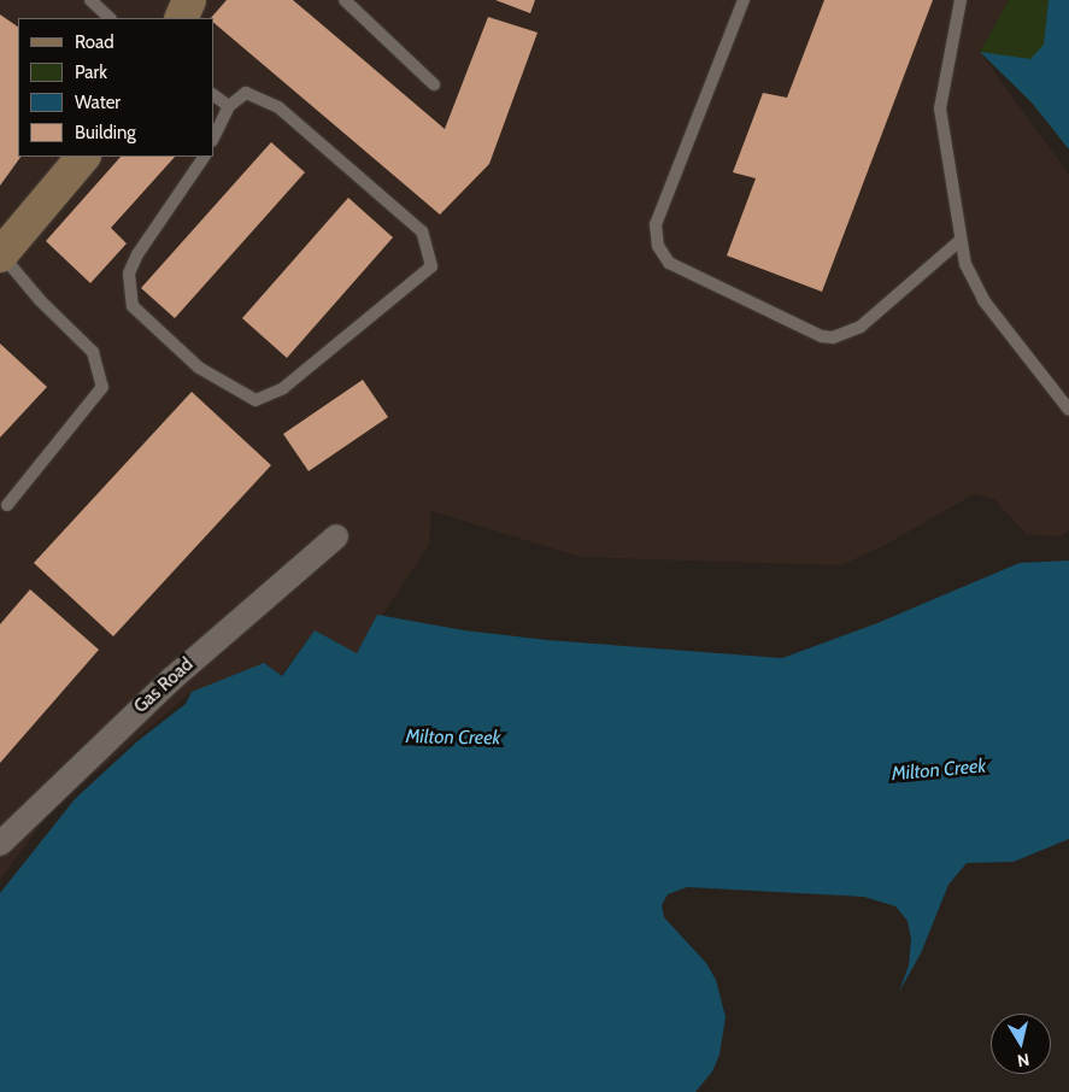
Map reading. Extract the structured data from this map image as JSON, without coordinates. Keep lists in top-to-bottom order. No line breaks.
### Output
{"streets":{"street":["Gas Road"]},"water":["Milton Creek"],"legend":["Road","Park","Water","Building"],"north":"bottom"}
